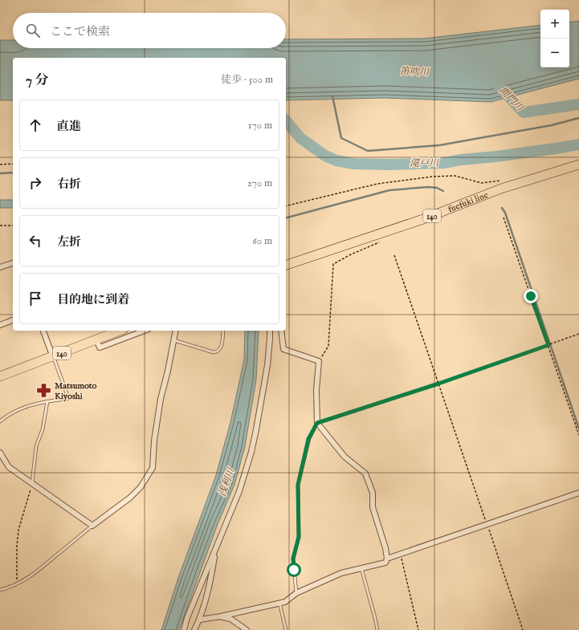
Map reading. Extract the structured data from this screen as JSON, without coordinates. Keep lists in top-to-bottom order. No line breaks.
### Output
{"streets":{"highway":["fuefuki line","140"]},"water":["笛吹川","間門川","滝戸川","浅利川"],"places":{"pharmacy":["Matsumoto Kiyoshi"]},"page":{"map_buttons":["+","−"],"search":"ここで検索","heading":["7 分","徒歩 · 500 m"],"list":[["直進","170 m"],["右折","270 m"],["左折","60 m"],"目的地に到着"]}}
